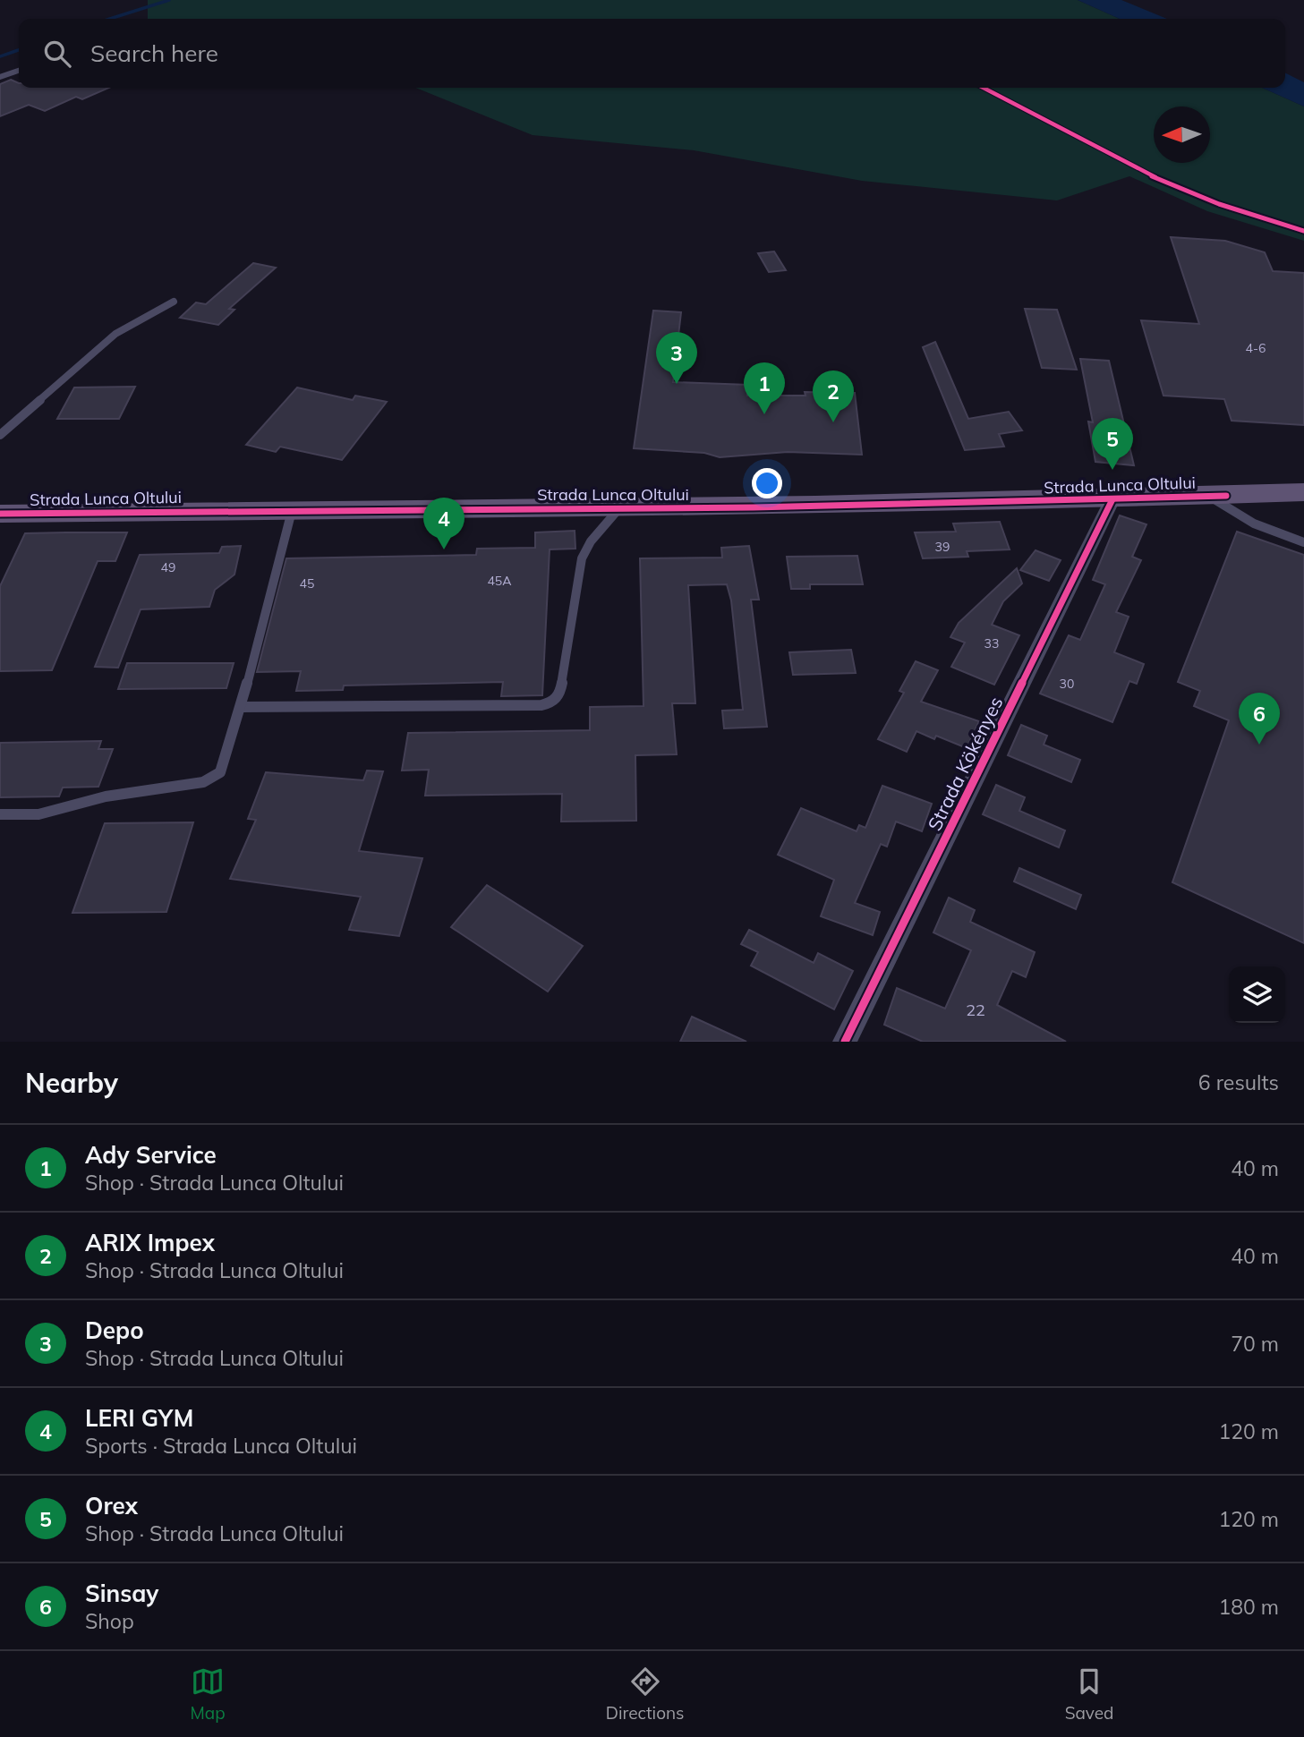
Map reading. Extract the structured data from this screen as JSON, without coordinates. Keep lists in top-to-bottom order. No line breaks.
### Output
{"streets":{"main road":["Strada Lunca Oltului"],"street":["Strada Kökényes"]},"crossings":[["Strada Lunca Oltului","Strada Kökényes"]],"house_numbers":["4-6","39","49","45A","45","33","30","22"],"north":"left","page":{"search":"Search here","pins":["3","1","2","5","4","6"],"heading":["Nearby","6 results"],"list":[{"mark":"1","name":"Ady Service","note":"Shop · Strada Lunca Oltului","value":"40 m"},{"mark":"2","name":"ARIX Impex","note":"Shop · Strada Lunca Oltului","value":"40 m"},{"mark":"3","name":"Depo","note":"Shop · Strada Lunca Oltului","value":"70 m"},{"mark":"4","name":"LERI GYM","note":"Sports · Strada Lunca Oltului","value":"120 m"},{"mark":"5","name":"Orex","note":"Shop · Strada Lunca Oltului","value":"120 m"},{"mark":"6","name":"Sinsay","note":"Shop","value":"180 m"}],"nav":["Map","Directions","Saved"]}}
